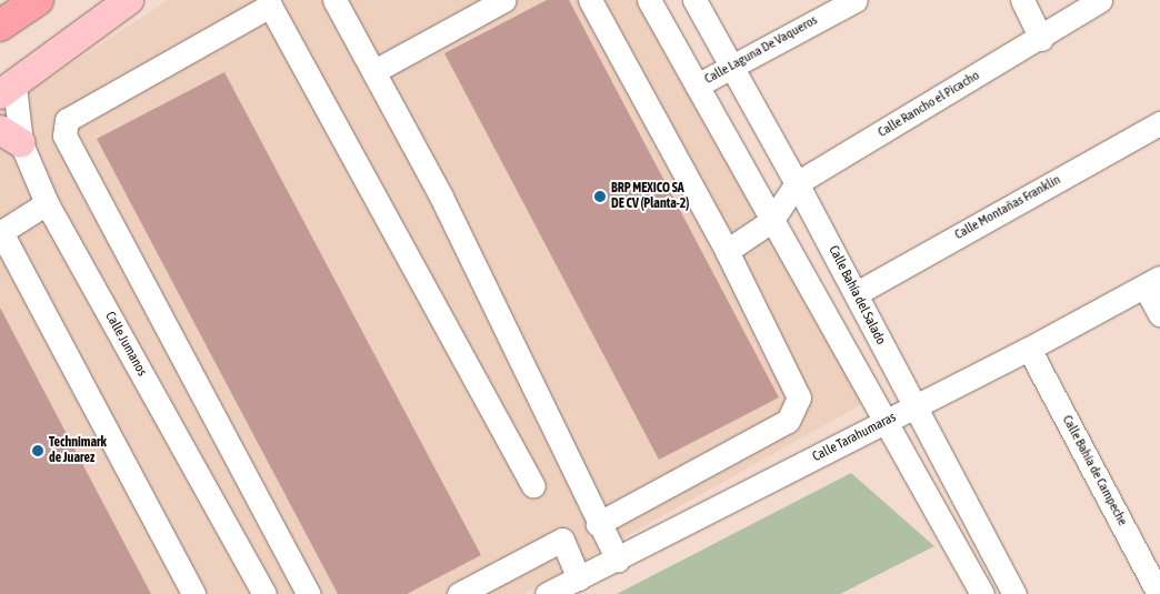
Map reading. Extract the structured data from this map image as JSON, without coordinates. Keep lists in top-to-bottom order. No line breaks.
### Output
{"streets":{"street":["Calle Laguna De Vaqueros","Calle Rancho el Picacho","Calle Montañas Franklin","Calle Bahía del Salado","Calle Jumanos","Calle Tarahumaras","Calle Bahía de Campeche"]},"crossings":[["Calle Laguna De Vaqueros","Calle Bahía del Salado"],["Calle Rancho el Picacho","Calle Bahía del Salado"],["Calle Montañas Franklin","Calle Bahía del Salado"],["Calle Bahía del Salado","Calle Tarahumaras"],["Calle Tarahumaras","Calle Bahía de Campeche"]],"places":["BRP MEXICO SA DE CV (Planta-2)","Technimark de Juarez"]}
